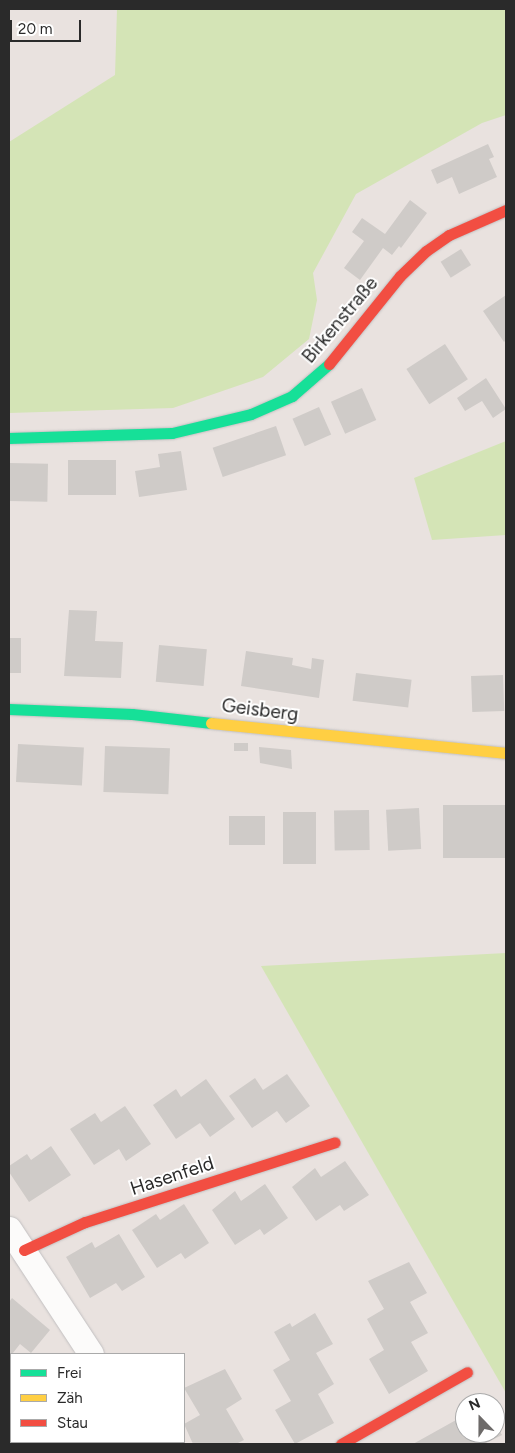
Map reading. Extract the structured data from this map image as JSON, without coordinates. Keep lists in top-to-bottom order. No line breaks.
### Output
{"streets":{"street":["Birkenstraße","Geisberg","Hasenfeld"]},"legend":["Frei","Zäh","Stau"],"scale_bar":"20 m","north":"top"}
